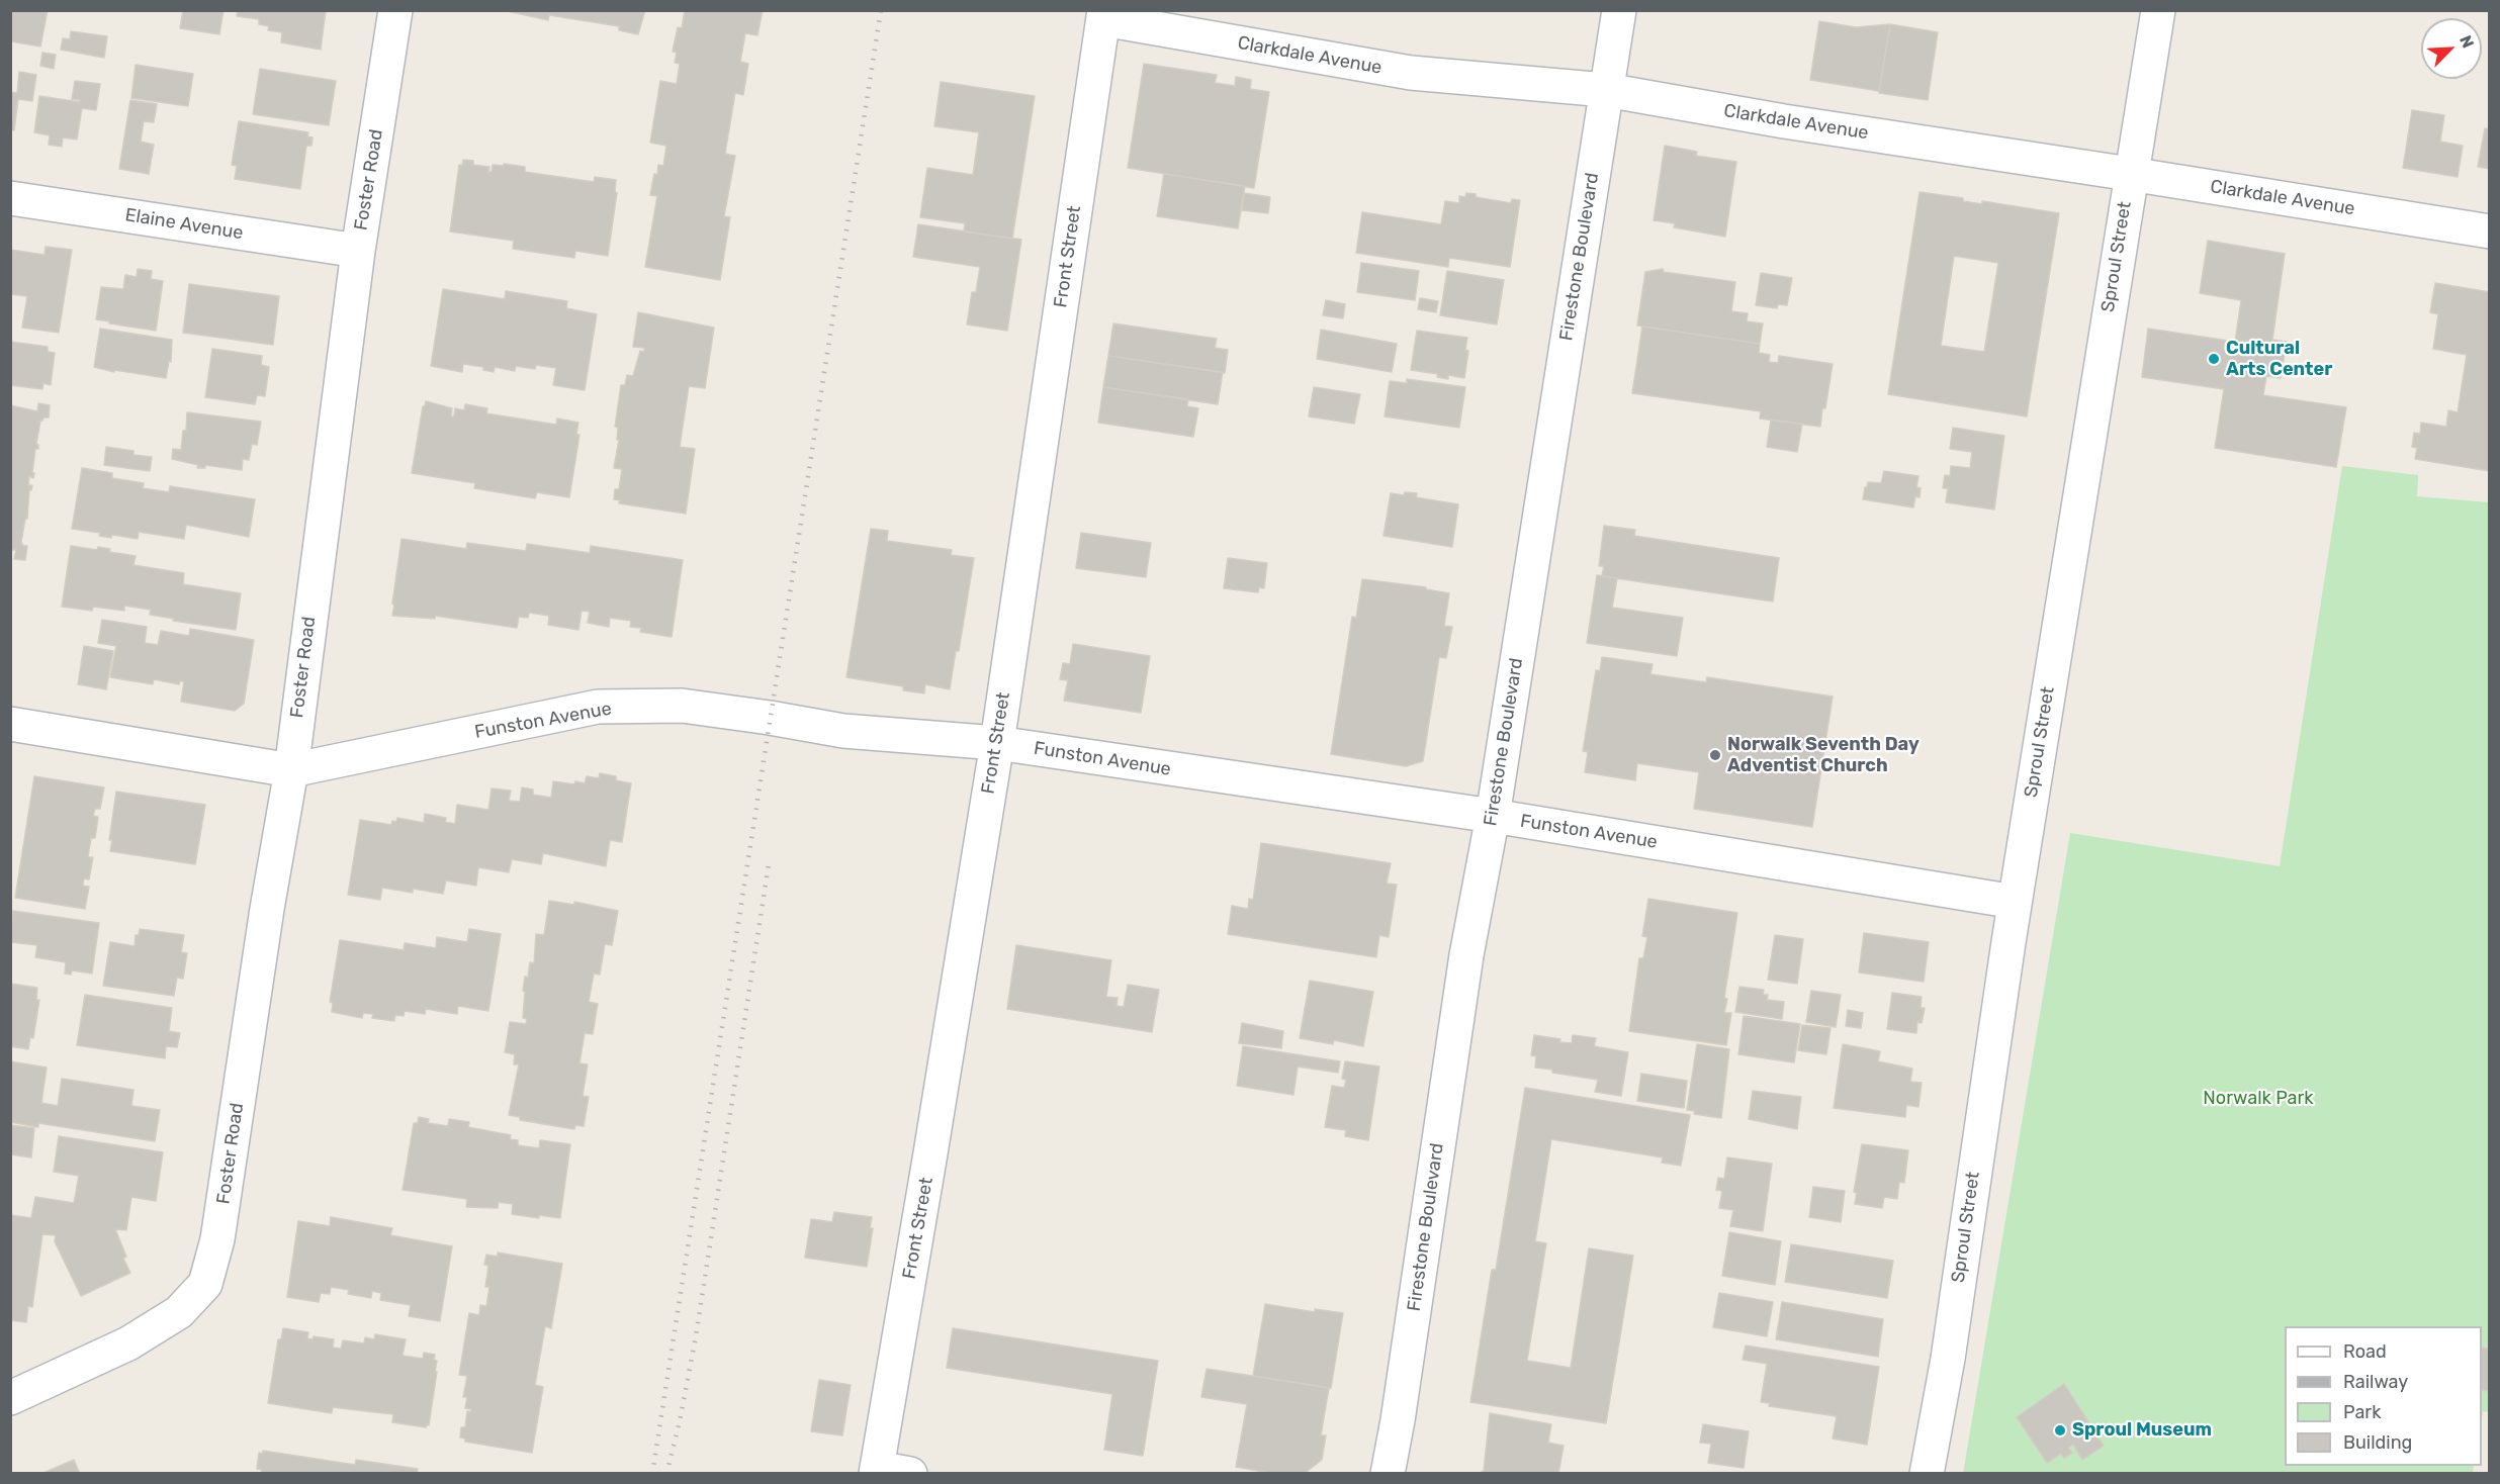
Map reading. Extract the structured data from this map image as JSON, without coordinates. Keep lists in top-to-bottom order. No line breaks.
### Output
{"streets":{"street":["Clarkdale Avenue","Foster Road","Elaine Avenue","Front Street","Firestone Boulevard","Sproul Street","Funston Avenue"]},"crossings":[["Clarkdale Avenue","Front Street"],["Clarkdale Avenue","Firestone Boulevard"],["Clarkdale Avenue","Sproul Street"],["Foster Road","Elaine Avenue"],["Foster Road","Funston Avenue"],["Front Street","Funston Avenue"],["Firestone Boulevard","Funston Avenue"],["Sproul Street","Funston Avenue"]],"parks":["Norwalk Park"],"places":["Cultural Arts Center","Norwalk Seventh Day Adventist Church","Sproul Museum"],"legend":["Road","Railway","Park","Building"],"north":"top right"}
